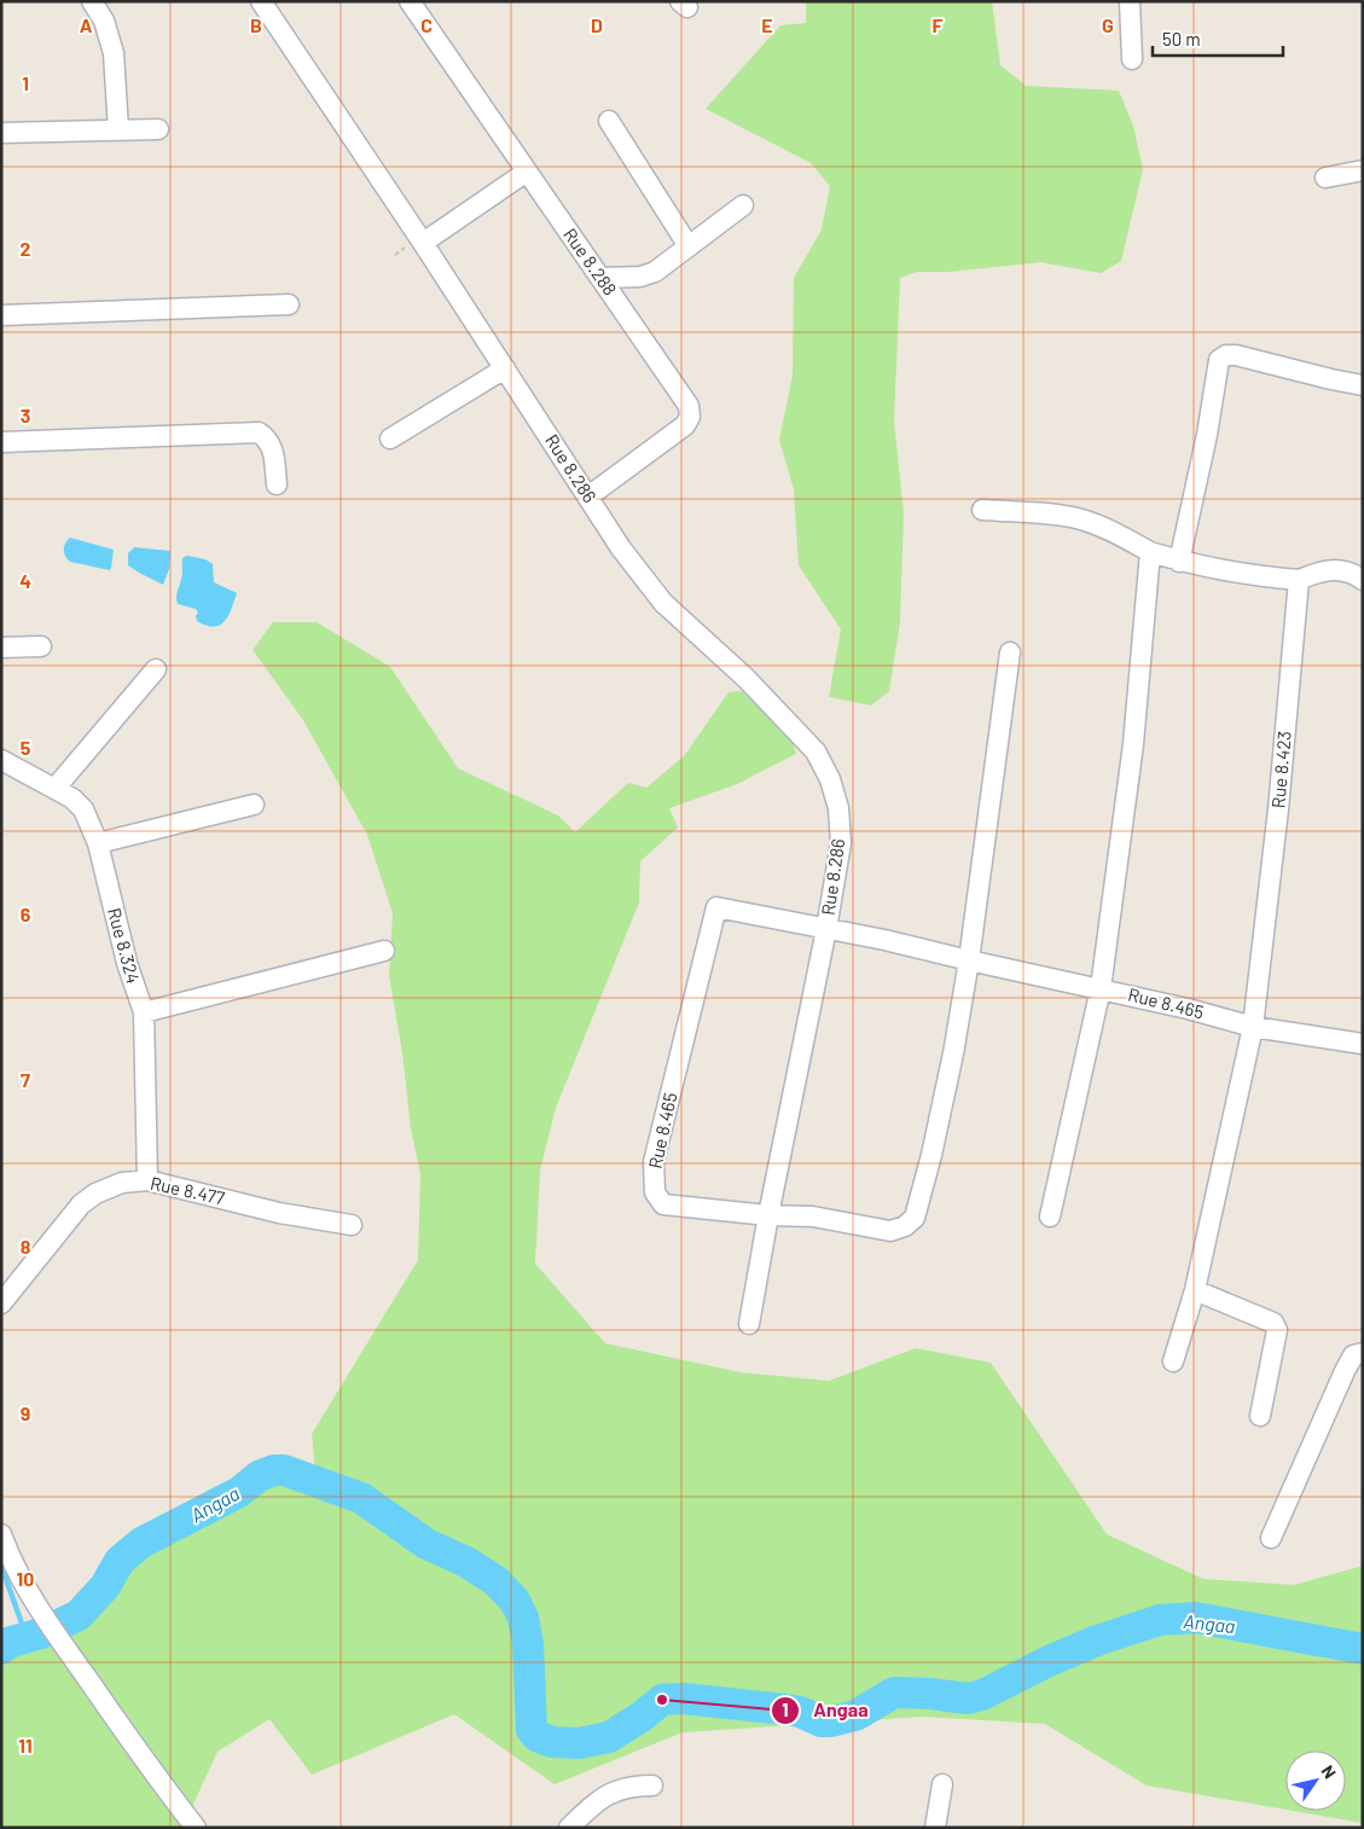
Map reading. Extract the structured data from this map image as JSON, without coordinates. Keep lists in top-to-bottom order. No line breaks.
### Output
{"streets":{"street":["Rue 8.288","Rue 8.286","Rue 8.423","Rue 8.324","Rue 8.465","Rue 8.477"]},"crossings":[["Rue 8.288","Rue 8.286"],["Rue 8.286","Rue 8.465"],["Rue 8.423","Rue 8.465"],["Rue 8.324","Rue 8.477"]],"water":["Angaa"],"places":["Angaa"],"scale_bar":"50 m","north":"top right","grid":{"columns":["A","B","C","D","E","F","G"],"rows":["1","2","3","4","5","6","7","8","9","10","11"]}}
